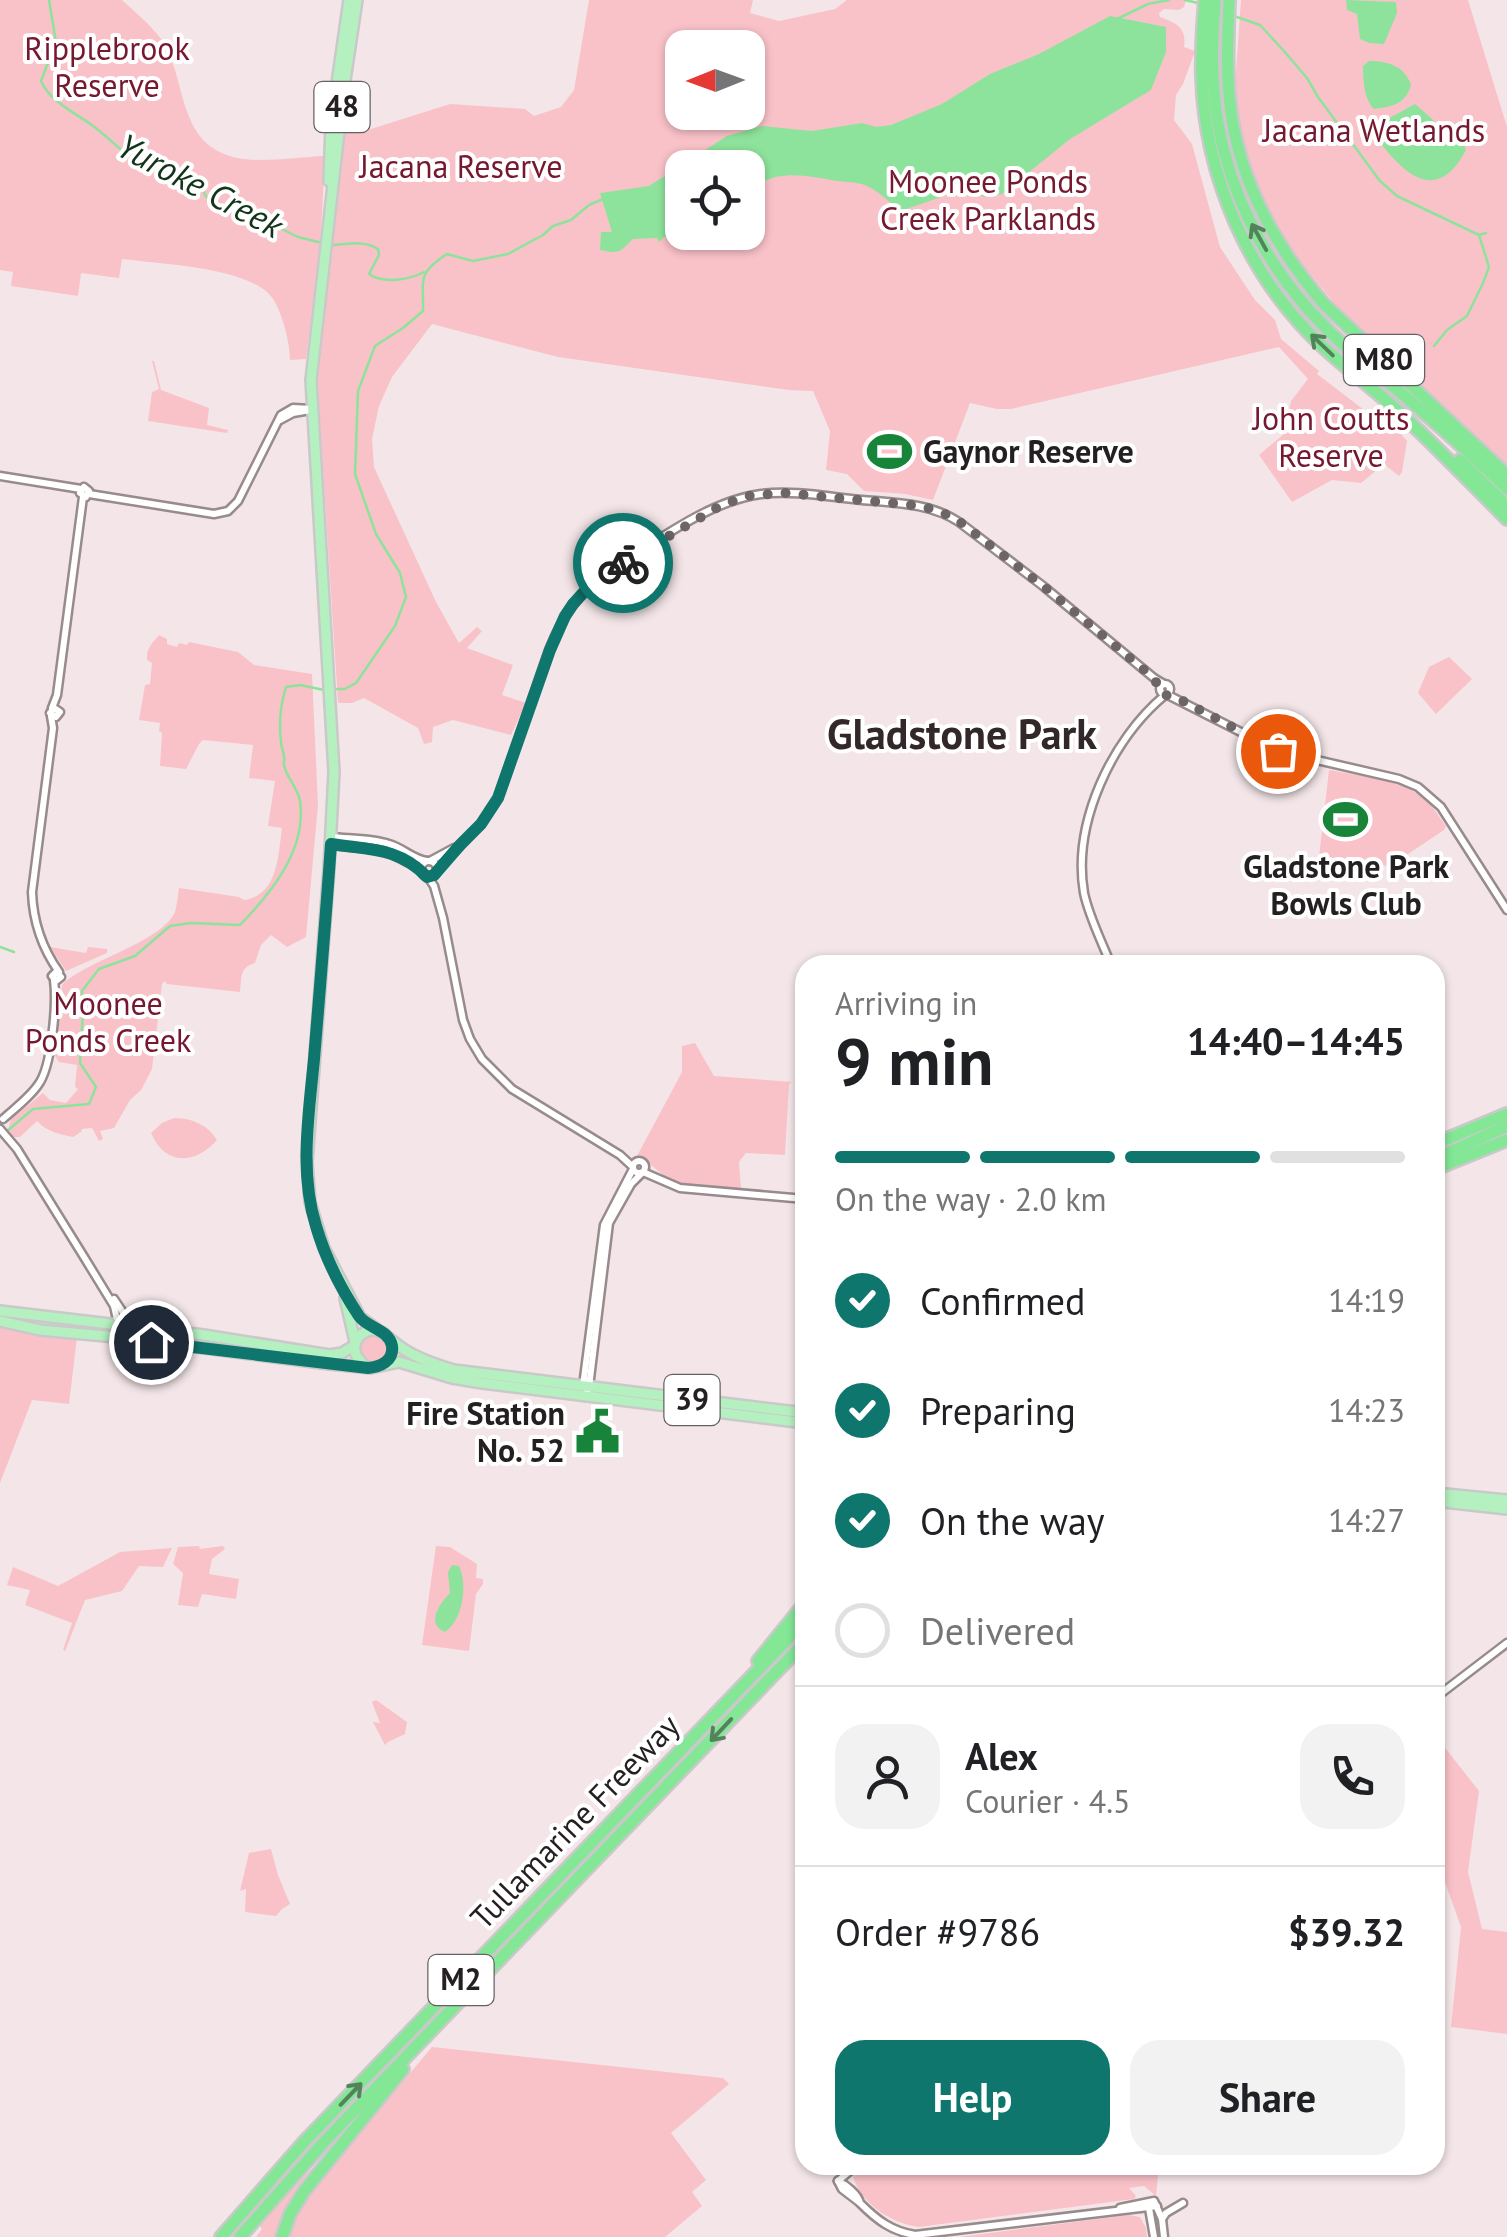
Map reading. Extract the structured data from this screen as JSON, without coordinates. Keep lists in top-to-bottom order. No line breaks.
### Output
{"streets":{"highway":["M80","Tullamarine Freeway","M2"],"main road":["48","39"]},"crossings":[["48","39"]],"districts":["Gladstone Park"],"water":["Yuroke Creek"],"parks":["Ripplebrook Reserve","Jacana Wetlands","Jacana Reserve","Moonee Ponds Creek Parklands","John Coutts Reserve","Moonee Ponds Creek"],"places":{"sports":["Gaynor Reserve","Gladstone Park Bowls Club"],"public building":["Fire Station No. 52"]},"north":"left","page":{"heading":["9 min","Arriving in","14:40–14:45"],"panel":["Alex","Courier · 4.5","Order #9786","$39.32"],"bar":"On the way · 2.0 km","list":[["Confirmed","14:19"],["Preparing","14:23"],["On the way","14:27"],"Delivered"],"buttons":["Help","Share"]}}
